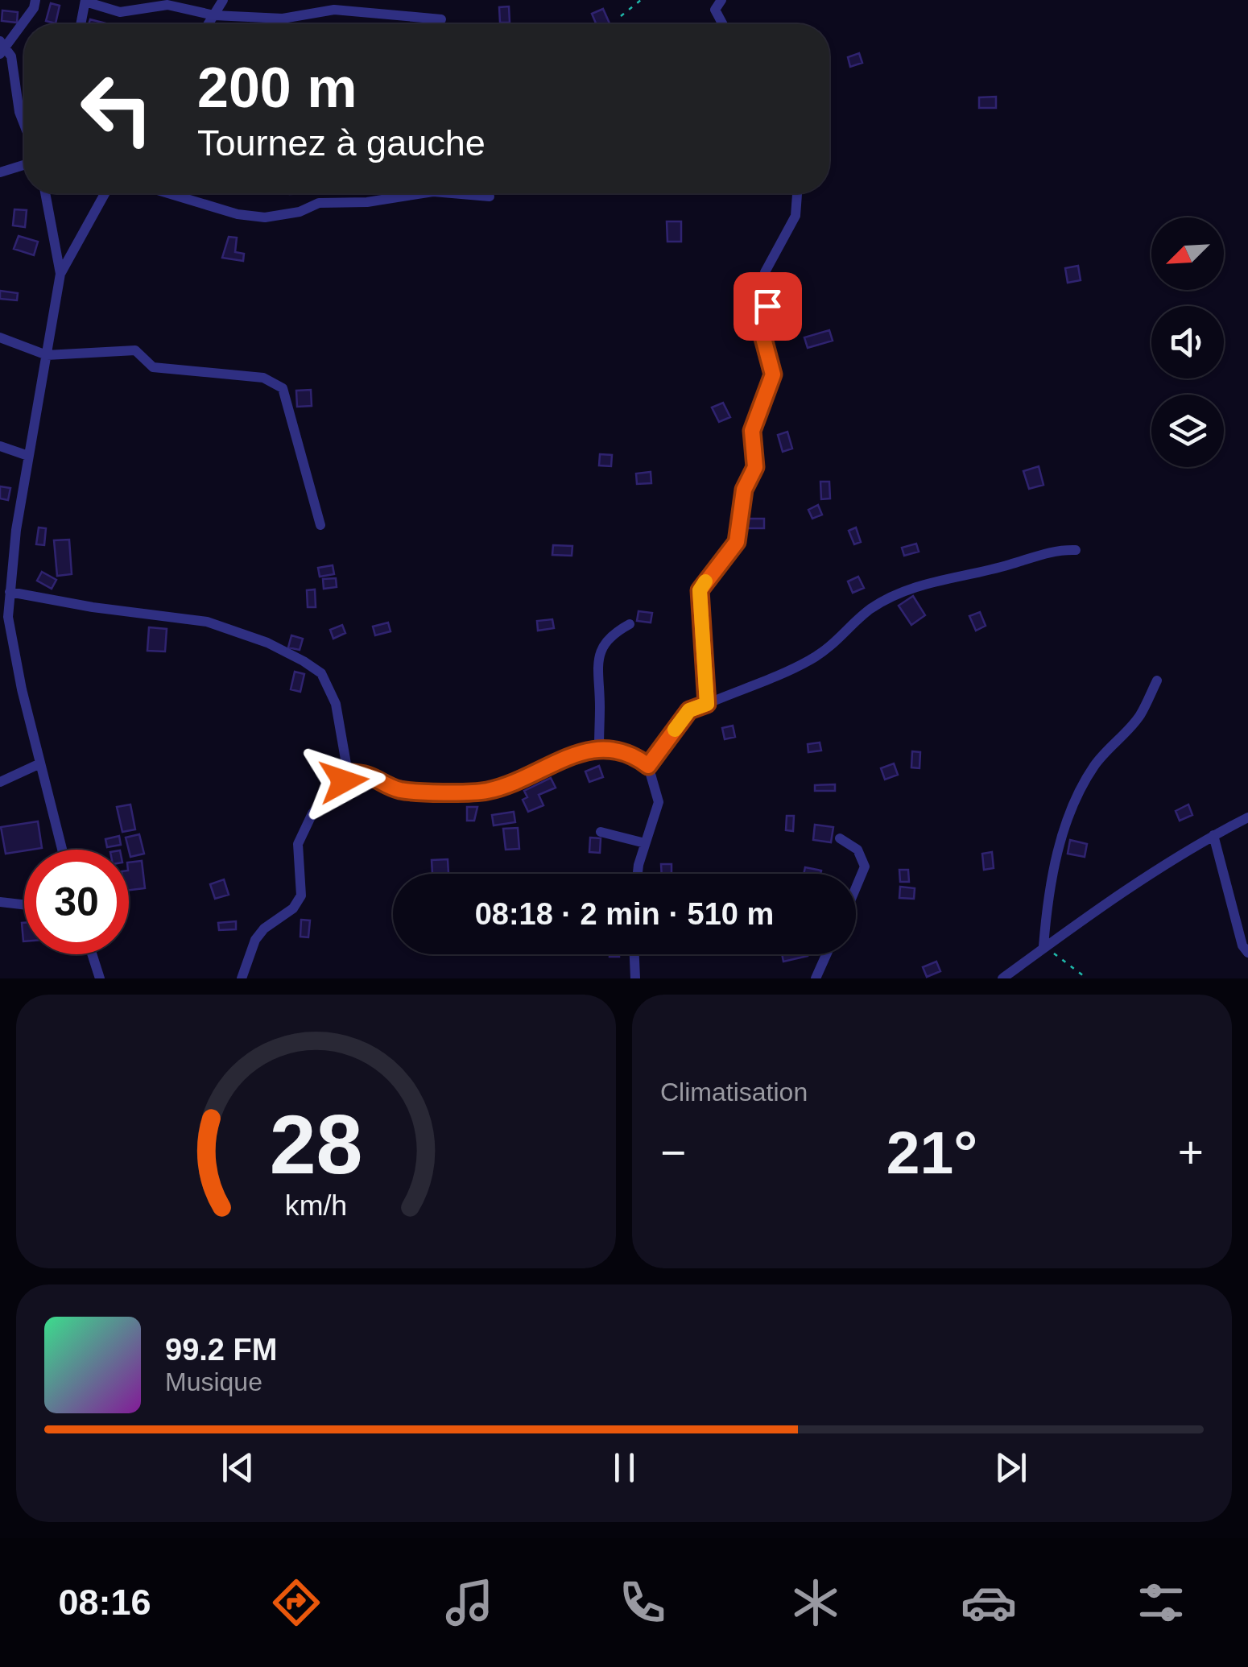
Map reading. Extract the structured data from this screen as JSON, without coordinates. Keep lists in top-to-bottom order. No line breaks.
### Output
{"north":"bottom left","page":{"turn":["200 m","Tournez à gauche"],"limit":"30","trip":"08:18 · 2 min · 510 m","tile":"Climatisation","heat":["−","21°","+"],"song":["99.2 FM","Musique"],"tabs":"08:16","gauge":["28","km/h"]}}
